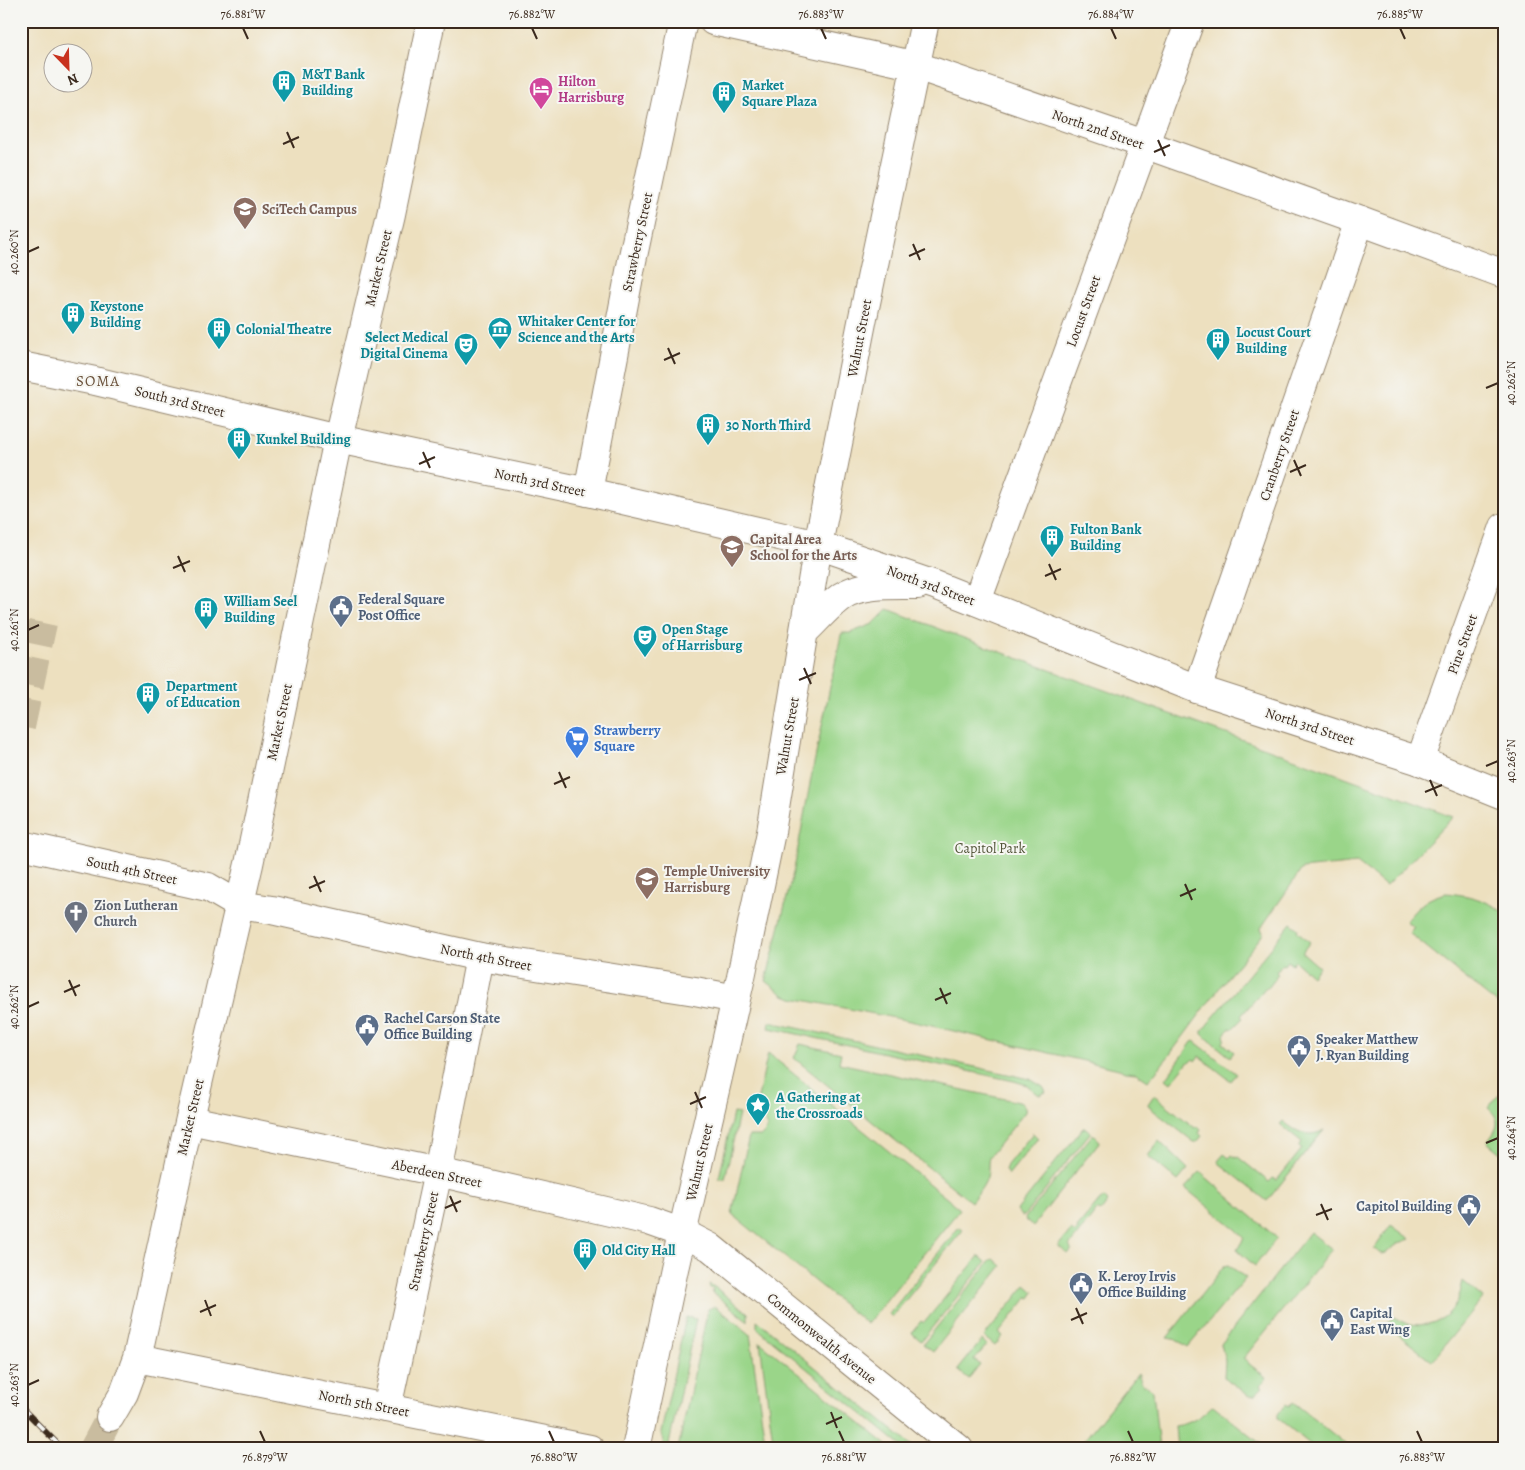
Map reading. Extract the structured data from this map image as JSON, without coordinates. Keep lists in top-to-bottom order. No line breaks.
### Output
{"streets":{"main road":["North 2nd Street","Strawberry Street","Market Street","Locust Street","Walnut Street","South 3rd Street","Cranberry Street","North 3rd Street","Pine Street","South 4th Street","North 4th Street","Aberdeen Street","Commonwealth Avenue","North 5th Street"]},"crossings":[["North 2nd Street","Locust Street"],["North 2nd Street","Walnut Street"],["North 2nd Street","Cranberry Street"],["Strawberry Street","North 3rd Street"],["Strawberry Street","North 4th Street"],["Strawberry Street","Aberdeen Street"],["Strawberry Street","North 5th Street"],["Market Street","South 3rd Street"],["Market Street","North 3rd Street"],["Market Street","South 4th Street"],["Market Street","North 4th Street"],["Market Street","Aberdeen Street"],["Market Street","North 5th Street"],["Locust Street","North 3rd Street"],["Walnut Street","North 3rd Street"],["Walnut Street","North 4th Street"],["Walnut Street","Aberdeen Street"],["Walnut Street","Commonwealth Avenue"],["South 3rd Street","North 3rd Street"],["Cranberry Street","North 3rd Street"],["North 3rd Street","Pine Street"],["South 4th Street","North 4th Street"],["Aberdeen Street","Commonwealth Avenue"]],"districts":["SOMA"],"parks":["Capitol Park"],"places":{"building":["M&T Bank Building","Market Square Plaza","Keystone Building","Colonial Theatre","Locust Court Building","30 North Third","Kunkel Building","Fulton Bank Building","William Seel Building","Department of Education","Old City Hall"],"hotel":["Hilton Harrisburg"],"school or university":["SciTech Campus","Capital Area School for the Arts","Temple University Harrisburg"],"museum":["Whitaker Center for Science and the Arts"],"theatre":["Select Medical Digital Cinema","Open Stage of Harrisburg"],"public building":["Federal Square Post Office","Rachel Carson State Office Building","Speaker Matthew J. Ryan Building","Capitol Building","K. Leroy Irvis Office Building","Capital East Wing"],"supermarket":["Strawberry Square"],"church":["Zion Lutheran Church"],"place":["A Gathering at the Crossroads"]},"north":"bottom right","coordinates":["76.881°W","76.882°W","76.883°W","76.884°W","76.885°W","40.260°N","40.262°N","40.261°N","40.263°N","40.264°N","76.879°W","76.880°W"]}
